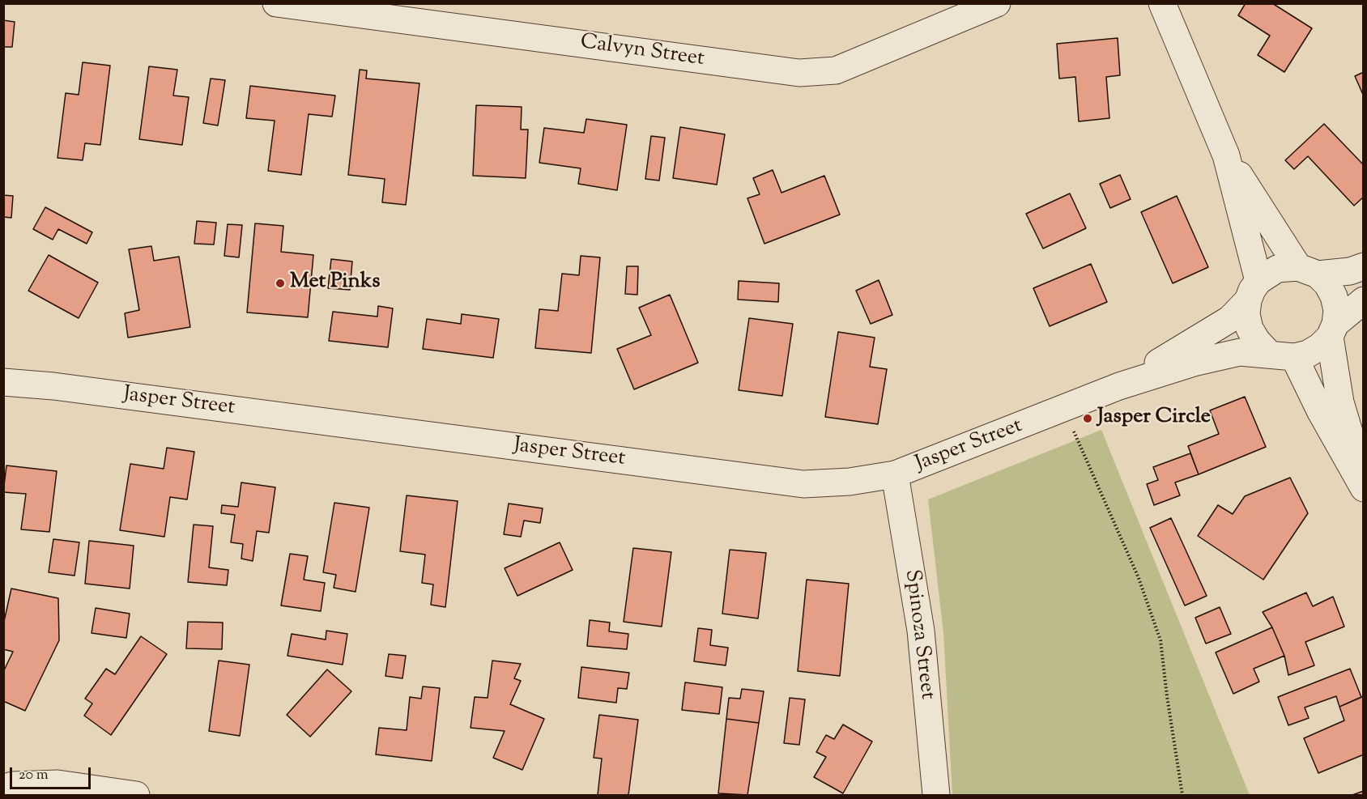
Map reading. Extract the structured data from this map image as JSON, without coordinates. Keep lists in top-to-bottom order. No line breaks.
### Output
{"streets":{"street":["Calvyn Street","Jasper Street","Spinoza Street"]},"crossings":[["Jasper Street","Spinoza Street"]],"places":["Met Pinks","Jasper Circle"],"scale_bar":"20 m"}
